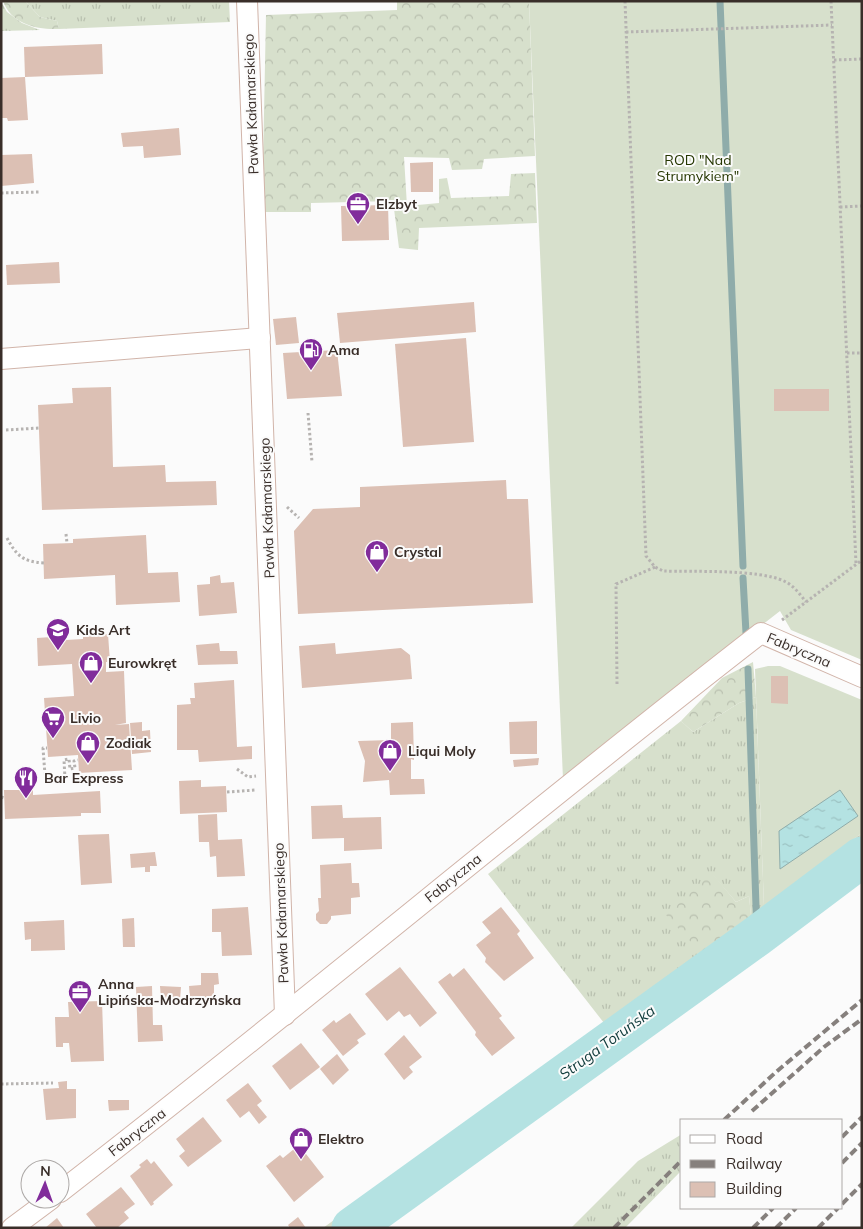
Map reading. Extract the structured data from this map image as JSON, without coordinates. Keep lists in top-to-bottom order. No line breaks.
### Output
{"streets":{"street":["Pawła Kałamarskiego","Fabryczna"]},"crossings":[["Pawła Kałamarskiego","Fabryczna"]],"water":["Struga Toruńska"],"parks":["ROD \"Nad Strumykiem\""],"places":{"office":["Elzbyt","Anna Lipińska-Modrzyńska"],"fuel station":["Ama"],"shop":["Crystal","Eurowkręt","Zodiak","Liqui Moly","Elektro"],"school or university":["Kids Art"],"supermarket":["Livio"],"restaurant":["Bar Express"]},"legend":["Road","Railway","Building"],"north":"top"}
